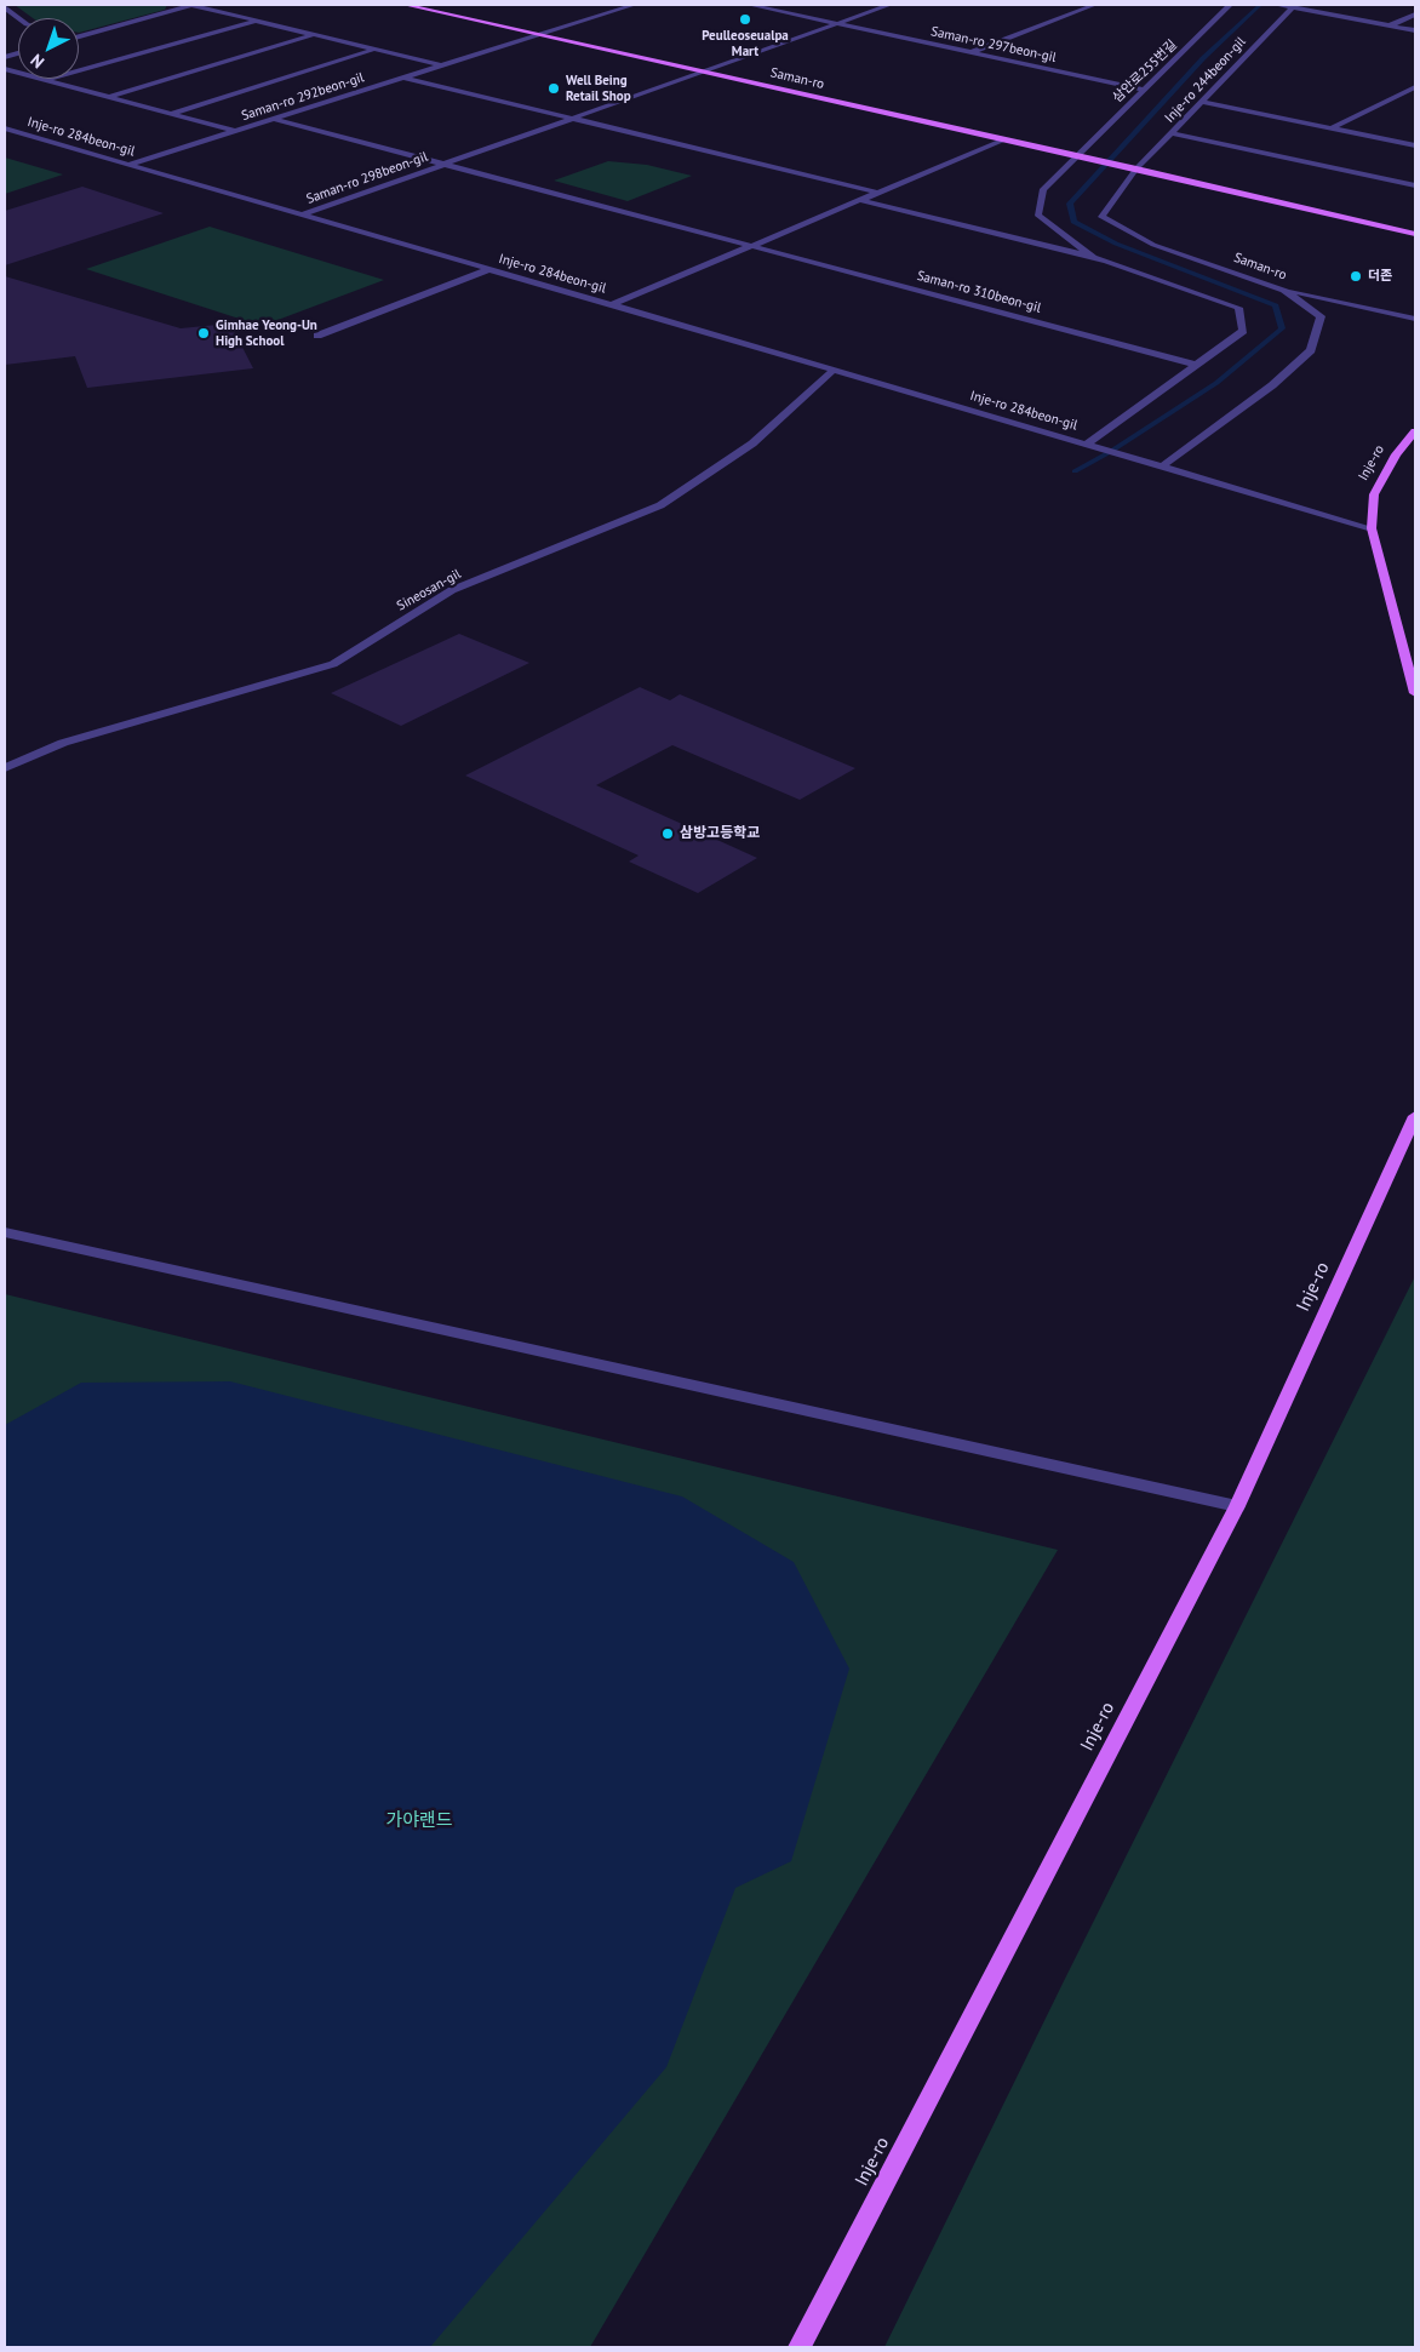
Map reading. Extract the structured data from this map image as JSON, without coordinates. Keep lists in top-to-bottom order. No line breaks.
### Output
{"streets":{"main road":["Saman-ro","Inje-ro"],"street":["Saman-ro 297beon-gil","삼안로255번길","Inje-ro 244beon-gil","Saman-ro 292beon-gil","Inje-ro 284beon-gil","Saman-ro 298beon-gil","Saman-ro 310beon-gil","Sineosan-gil"]},"crossings":[["Saman-ro 297beon-gil","삼안로255번길"],["삼안로255번길","Saman-ro"],["Saman-ro","Inje-ro 244beon-gil"],["Saman-ro","Saman-ro 292beon-gil"],["Saman-ro","Inje-ro 284beon-gil"],["Saman-ro","Saman-ro 298beon-gil"],["Saman-ro 292beon-gil","Saman-ro 298beon-gil"],["Inje-ro 284beon-gil","Saman-ro 298beon-gil"],["Inje-ro 284beon-gil","Sineosan-gil"],["Saman-ro 298beon-gil","Saman-ro 310beon-gil"]],"parks":["가야랜드"],"places":["Peulleoseualpa Mart","Well Being Retail Shop","더존","Gimhae Yeong-Un High School","삼방고등학교"],"north":"bottom left"}
